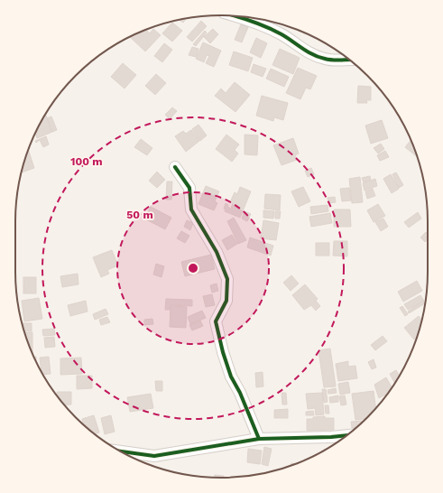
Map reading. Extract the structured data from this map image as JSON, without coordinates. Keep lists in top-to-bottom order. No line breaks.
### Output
{"rings":["100 m","50 m"]}
